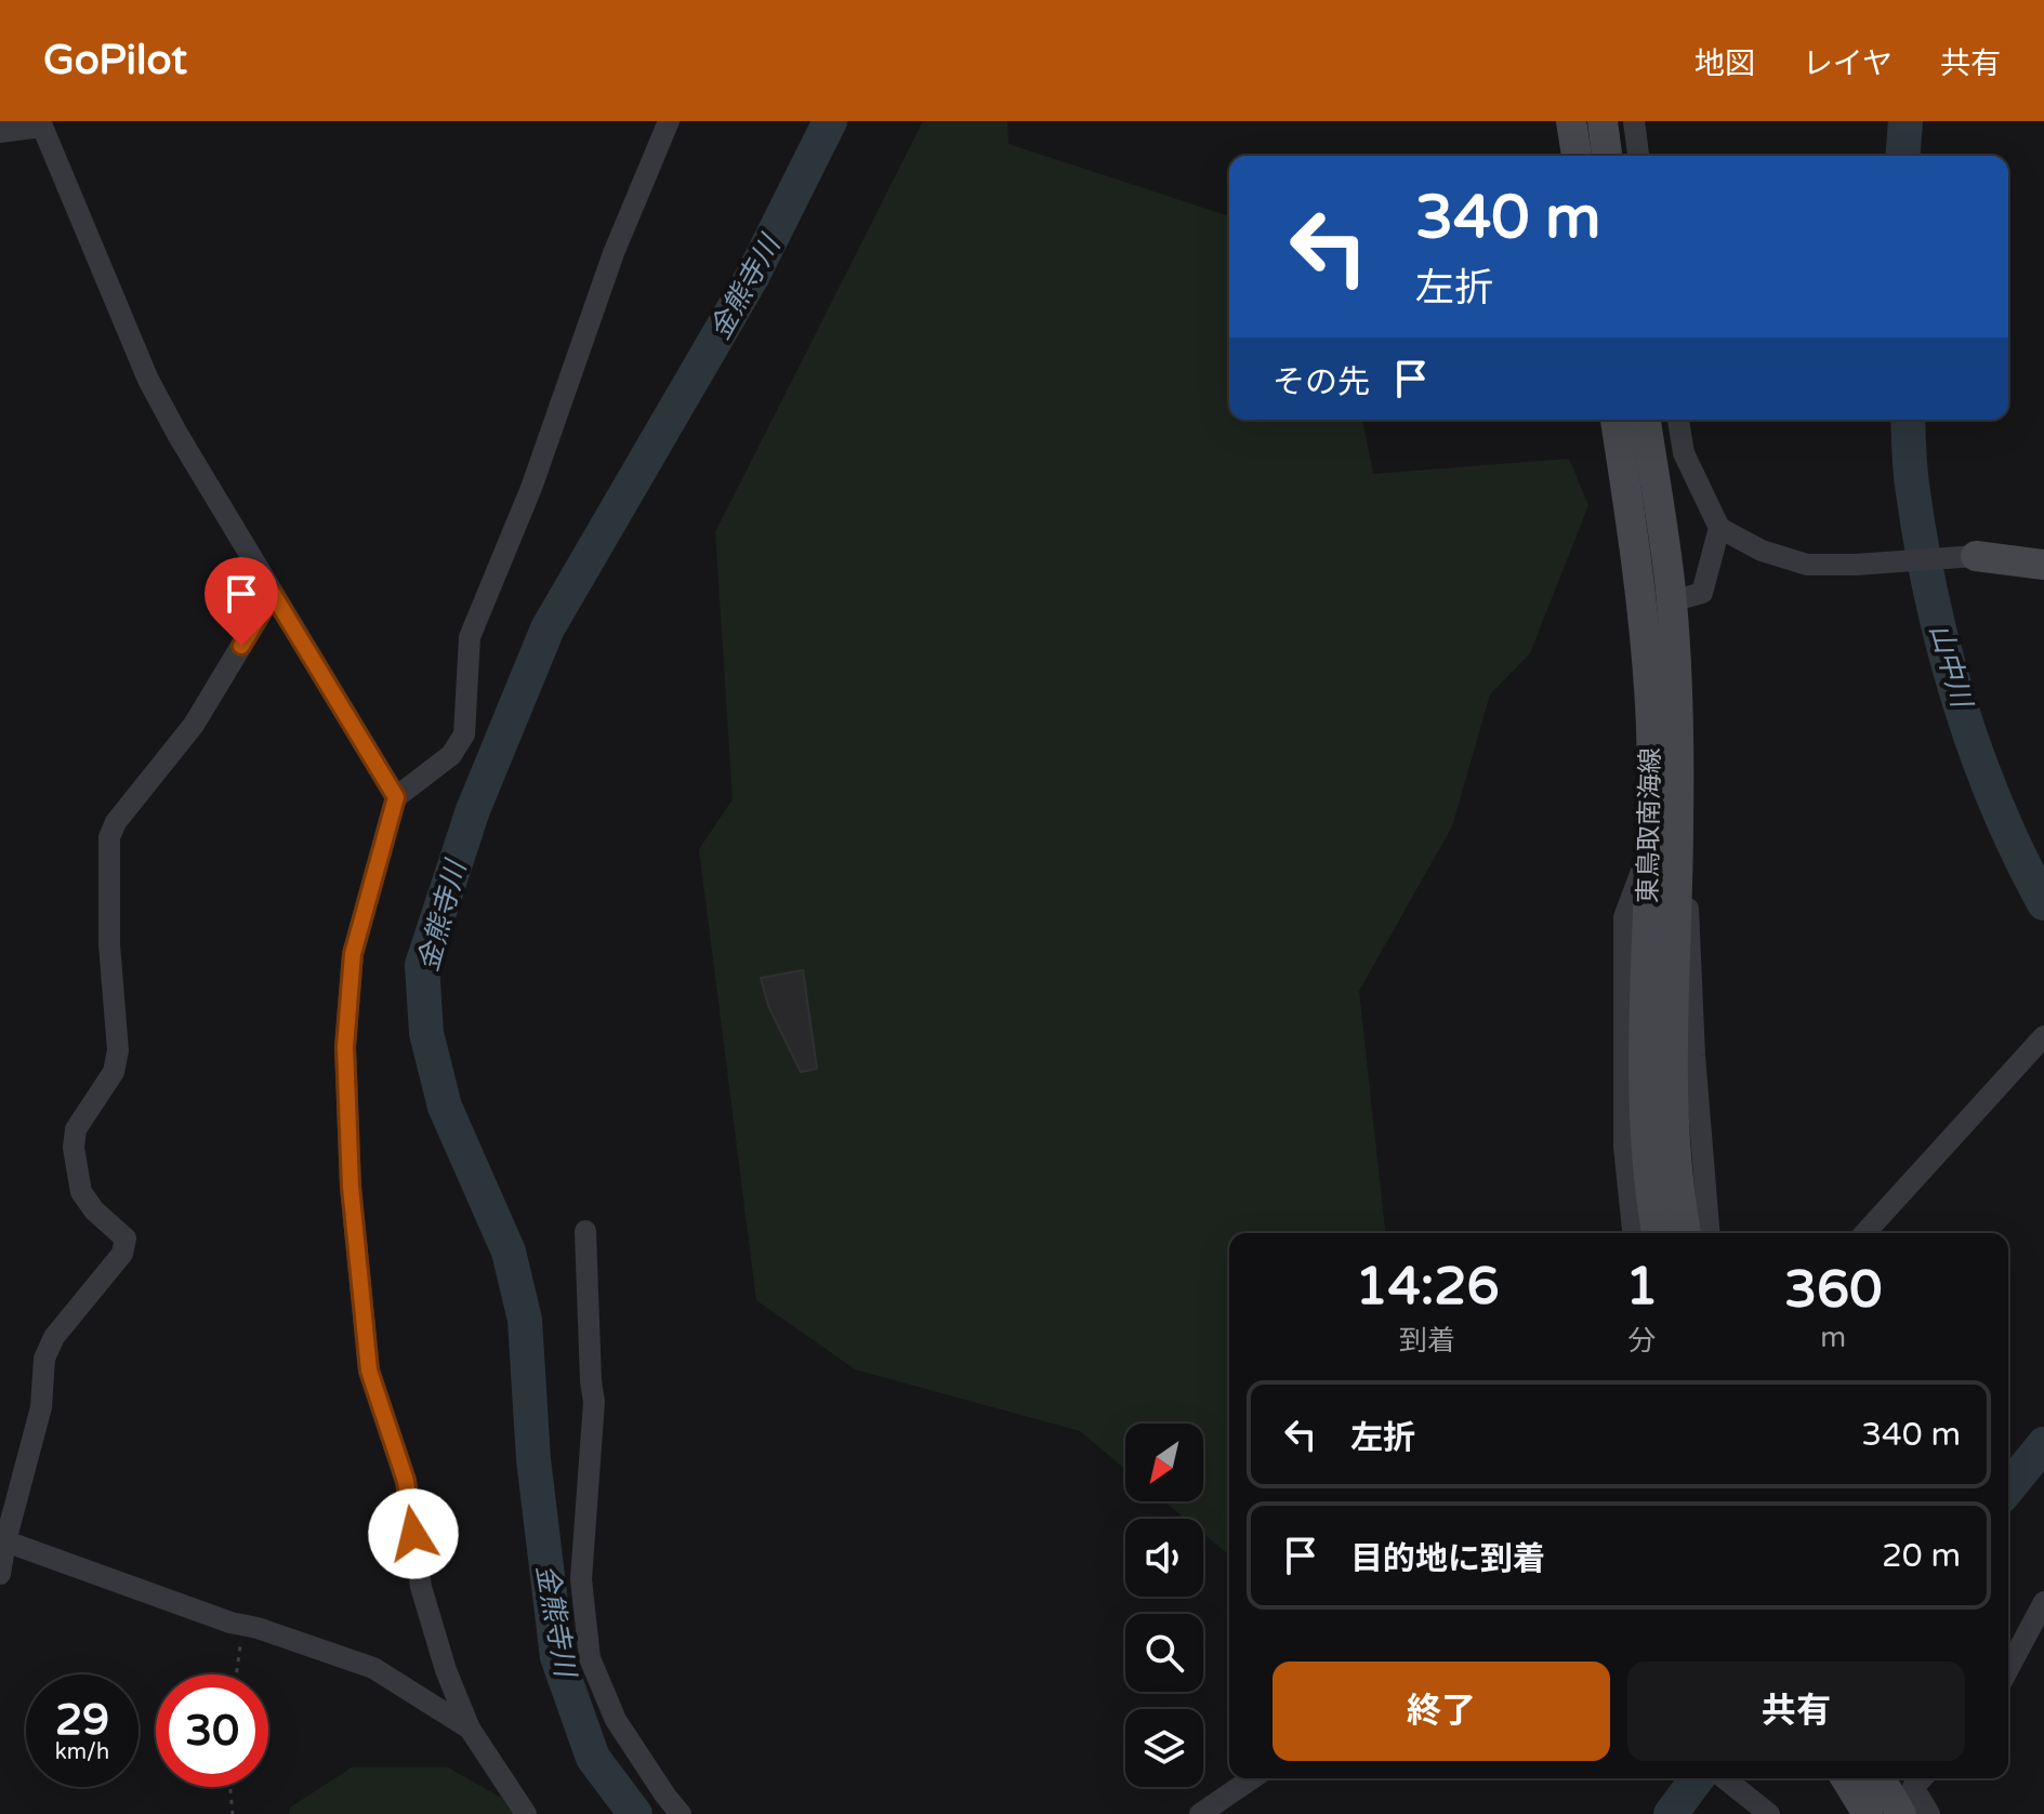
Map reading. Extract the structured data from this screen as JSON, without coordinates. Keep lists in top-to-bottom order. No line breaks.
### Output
{"streets":{"main road":["東鳥取南海線"]},"water":["金熊寺川","山中川"],"north":"bottom left","page":{"header":"GoPilot","nav":["地図","レイヤ","共有"],"turn":["340 m","左折"],"then":"その先","eta":["14:26","到着","1","分","360","m"],"list":[{"name":"左折","value":"340 m"},{"name":"目的地に到着","value":"20 m"}],"buttons":["終了","共有"],"speed":"29 km/h","limit":"30"}}
